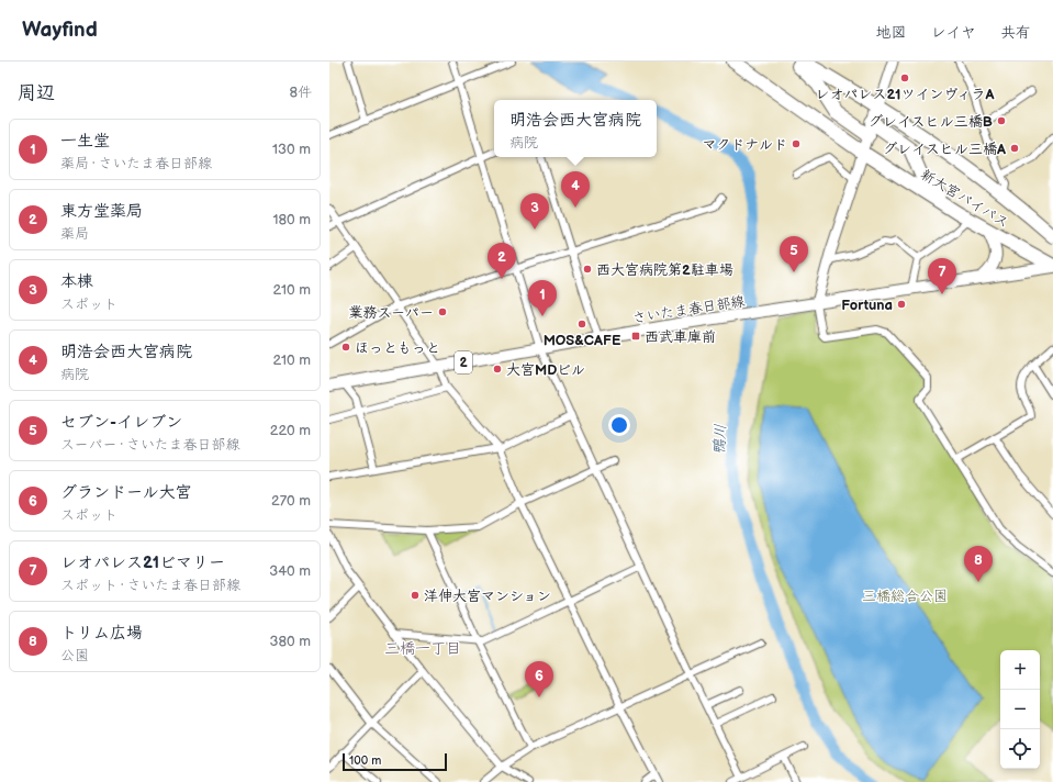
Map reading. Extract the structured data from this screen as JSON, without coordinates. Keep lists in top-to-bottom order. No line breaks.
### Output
{"streets":{"highway":["新大宮バイパス"],"main road":["さいたま春日部線","2"]},"crossings":[["新大宮バイパス","さいたま春日部線"]],"districts":["三橋一丁目"],"water":["鴨川"],"parks":["三橋総合公園"],"places":{"other":["レオパレス21ツインヴィラA","グレイスヒル三橋B","マクドナルド","グレイスヒル三橋A","西大宮病院第2駐車場","Fortuna","業務スーパー","MOS&CAFE","ほっともっと","大宮MDビル","洋伸大宮マンション"],"transit":["西武車庫前"]},"scale_bar":"100 m","page":{"header":"Wayfind","nav":["地図","レイヤ","共有"],"heading":["周辺","8件"],"popup":["明浩会西大宮病院","病院"],"list":[{"mark":"1","name":"一生堂","note":"薬局 · さいたま春日部線","value":"130 m"},{"mark":"2","name":"東方堂薬局","note":"薬局","value":"180 m"},{"mark":"3","name":"本棟","note":"スポット","value":"210 m"},{"mark":"4","name":"明浩会西大宮病院","note":"病院","value":"210 m"},{"mark":"5","name":"セブン-イレブン","note":"スーパー · さいたま春日部線","value":"220 m"},{"mark":"6","name":"グランドール大宮","note":"スポット","value":"270 m"},{"mark":"7","name":"レオパレス21ビマリー","note":"スポット · さいたま春日部線","value":"340 m"},{"mark":"8","name":"トリム広場","note":"公園","value":"380 m"}],"pins":["4","3","5","2","7","1","8","6"],"map_buttons":["+","−"],"scale":"100 m"}}
